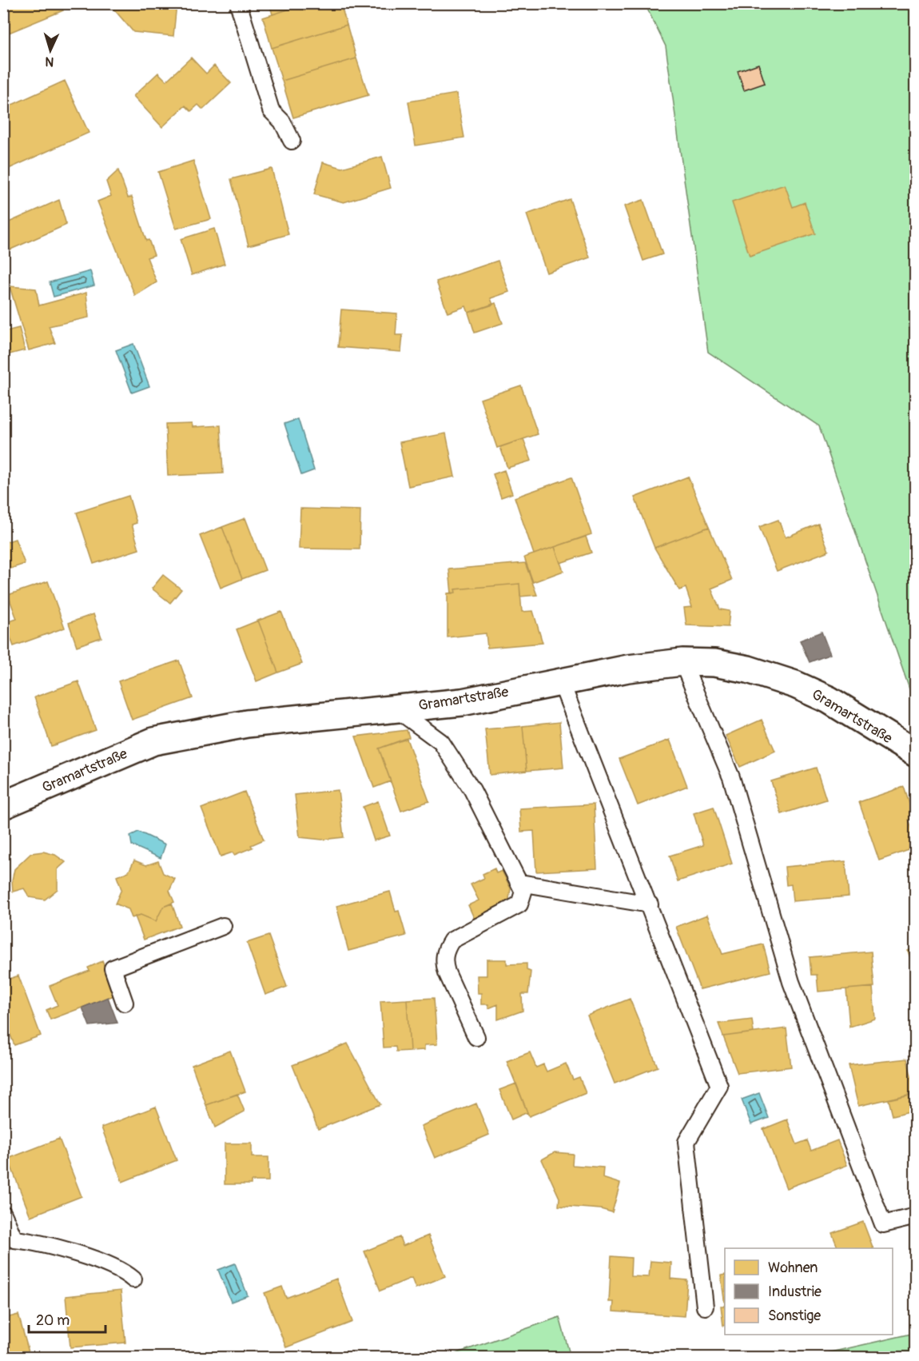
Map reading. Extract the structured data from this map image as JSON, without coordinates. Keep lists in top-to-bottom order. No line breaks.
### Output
{"streets":{"street":["Gramartstraße"]},"legend":["Wohnen","Industrie","Sonstige"],"scale_bar":"20 m","north":"bottom"}
